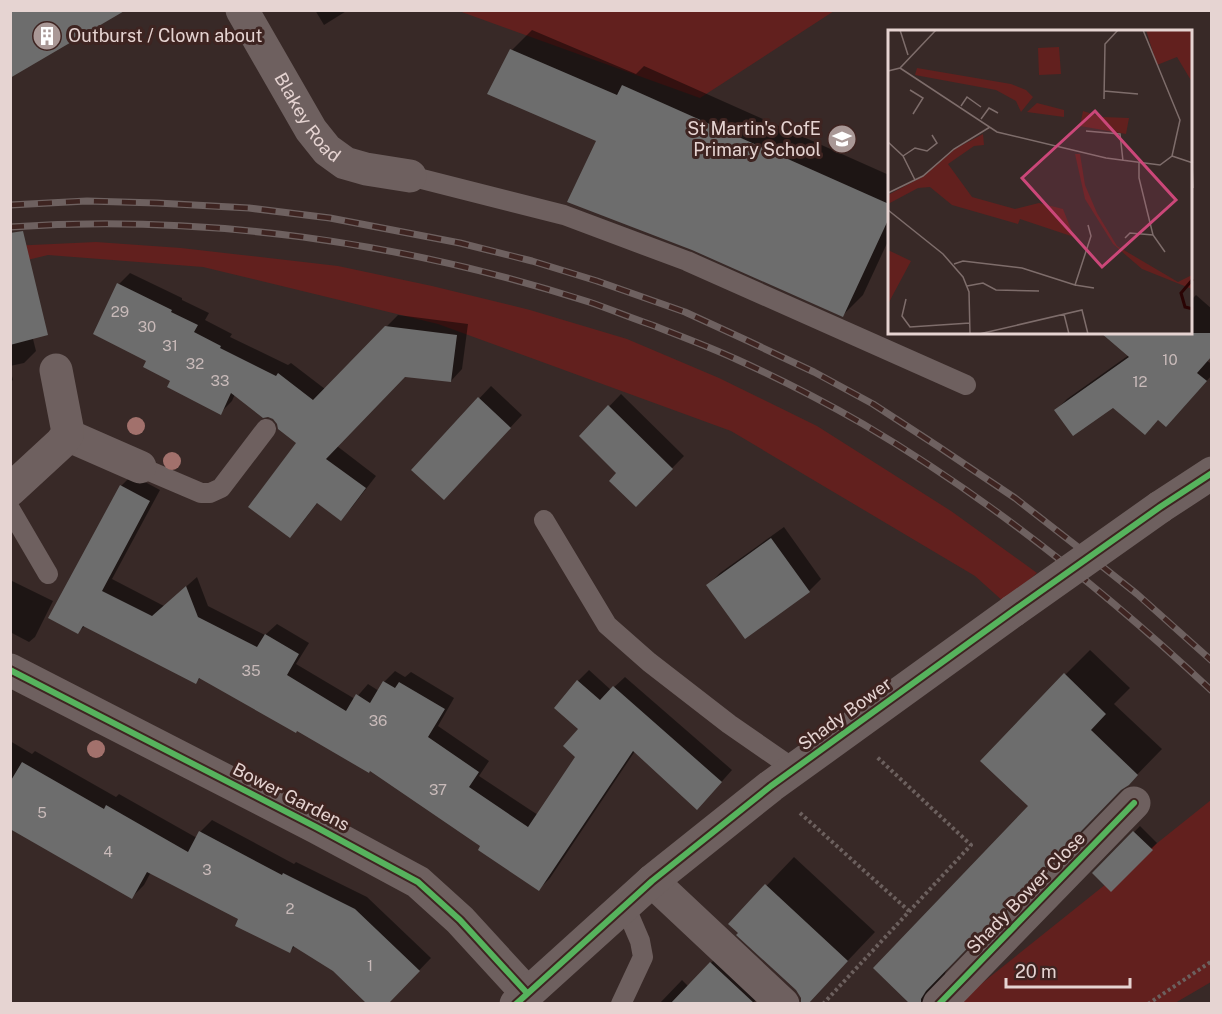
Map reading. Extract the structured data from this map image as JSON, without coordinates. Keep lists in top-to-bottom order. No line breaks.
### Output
{"streets":{"street":["Blakey Road","Shady Bower","Bower Gardens","Shady Bower Close"]},"crossings":[["Shady Bower","Bower Gardens"]],"places":{"building":["Outburst / Clown about"],"school or university":["St Martin's CofE Primary School"]},"house_numbers":["29","30","31","10","32","33","12","35","36","37","5","4","3","2","1"],"scale_bar":"20 m"}
